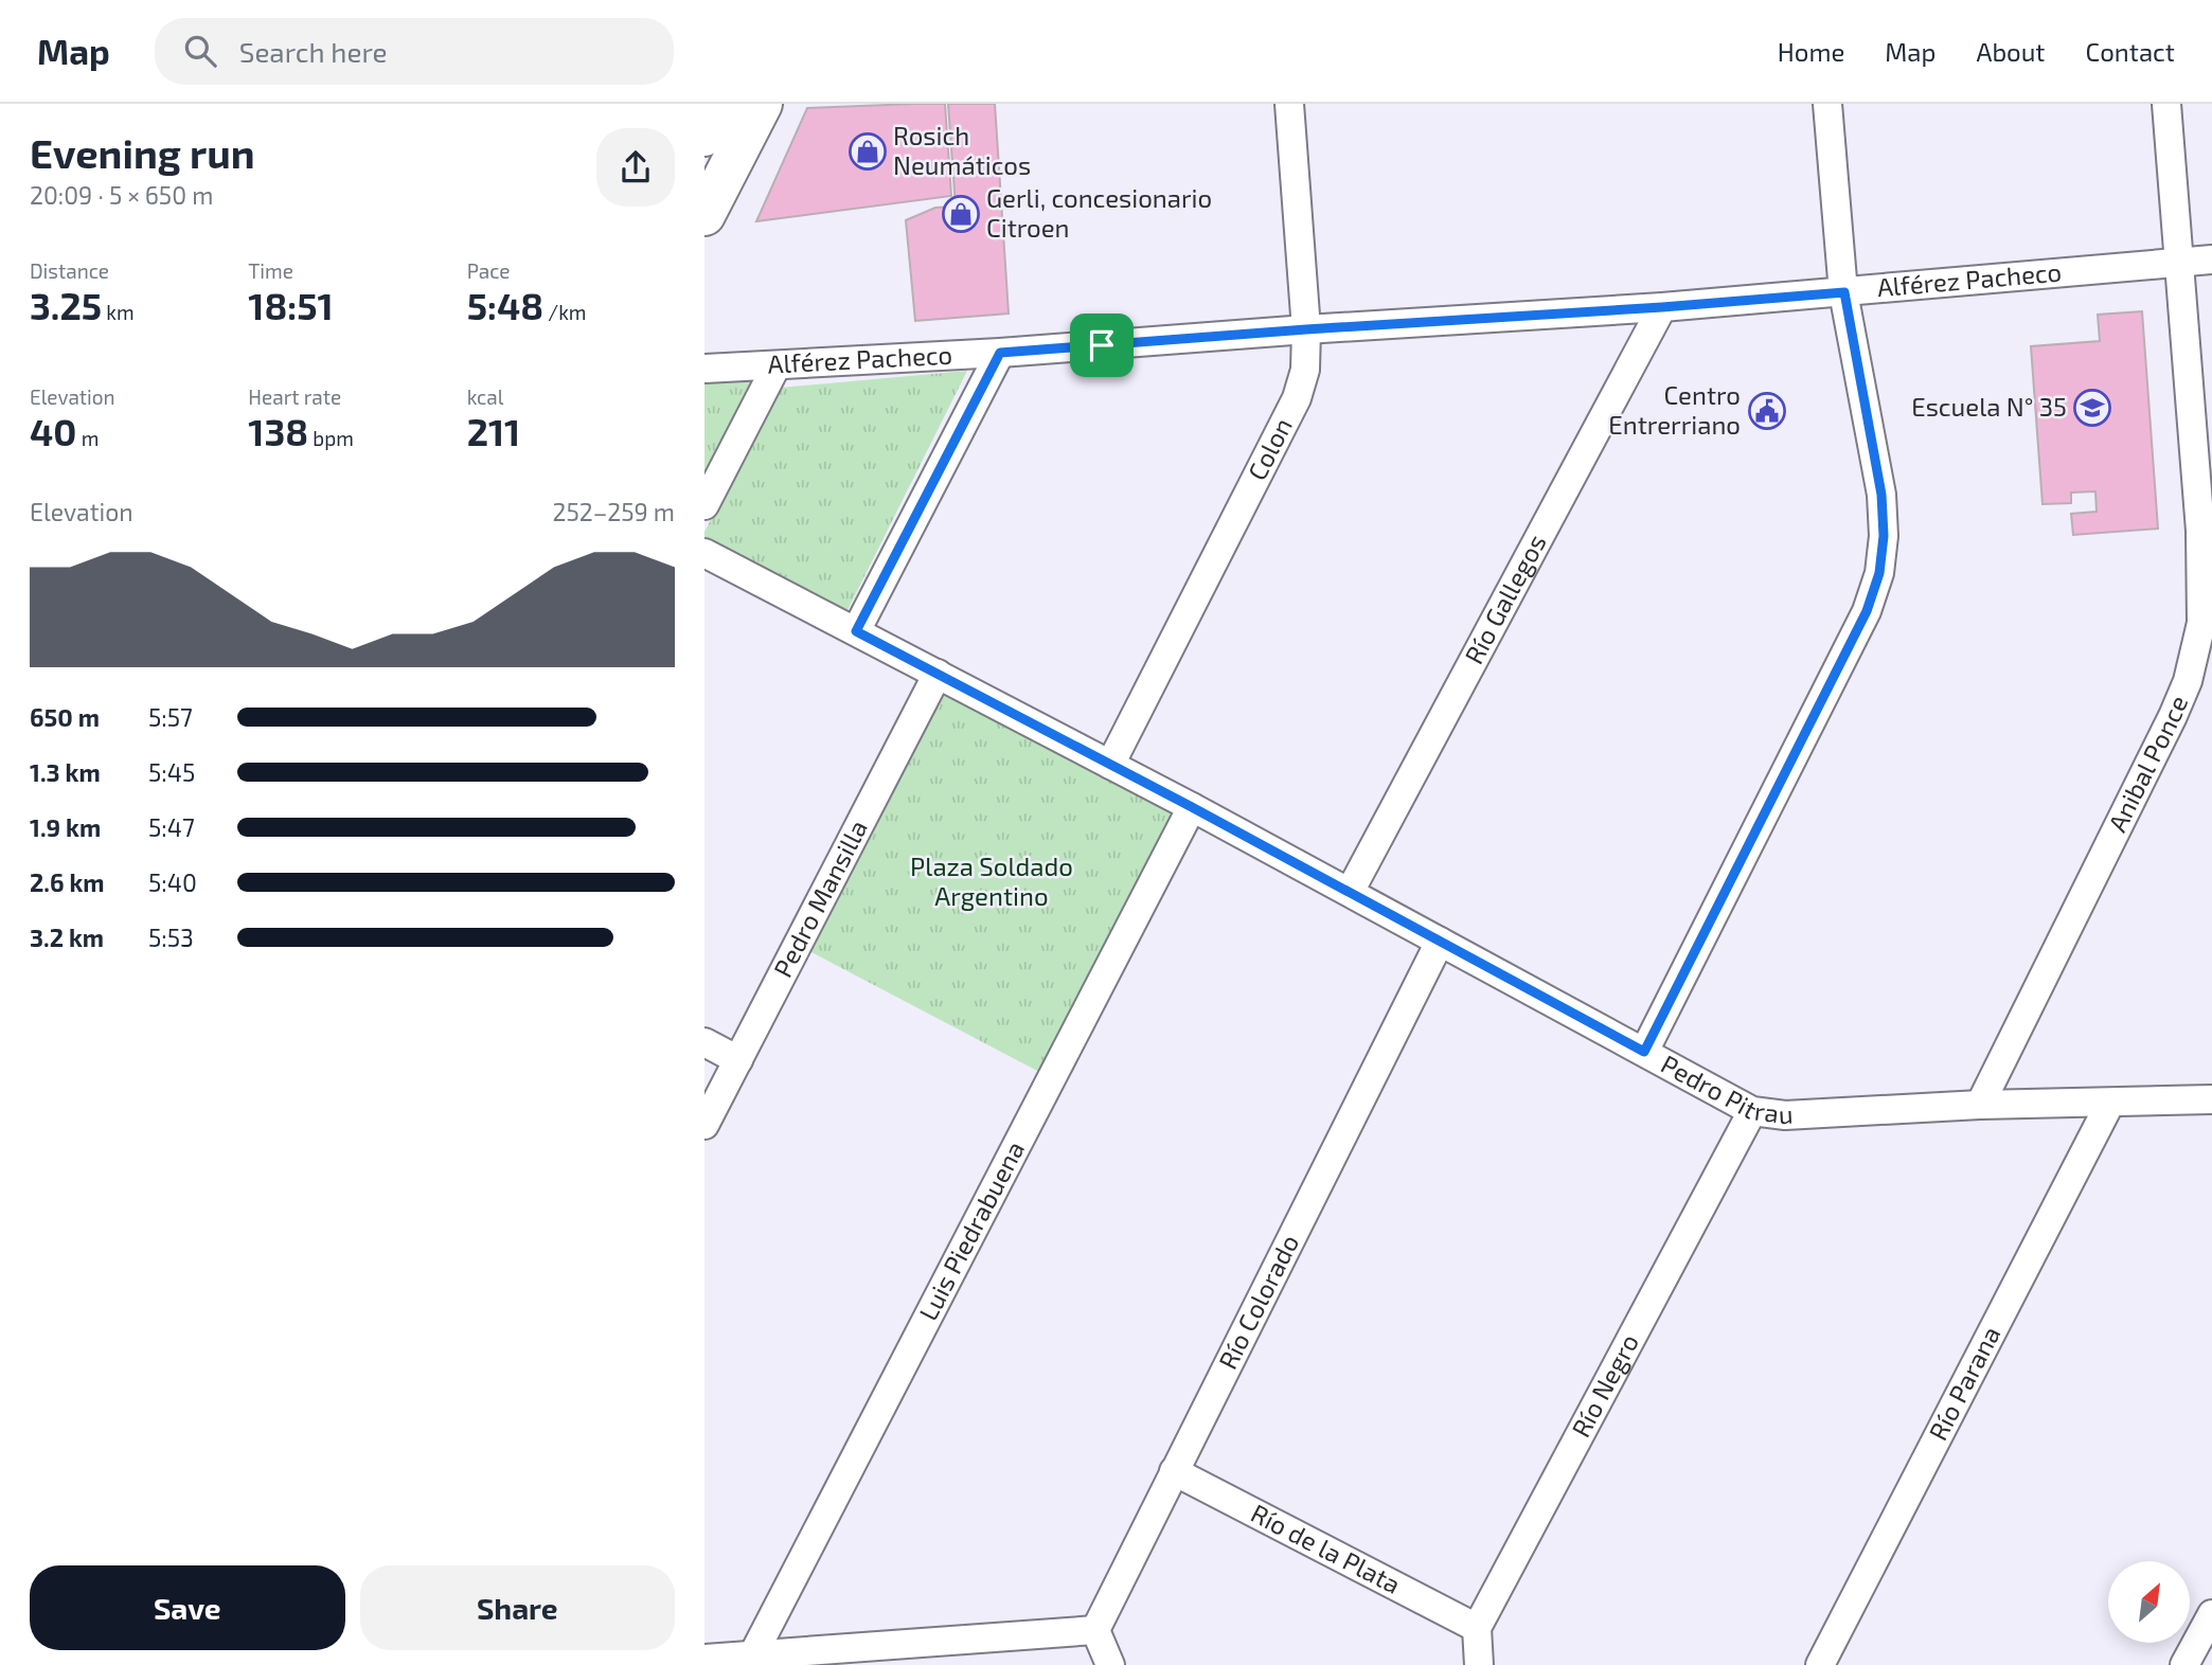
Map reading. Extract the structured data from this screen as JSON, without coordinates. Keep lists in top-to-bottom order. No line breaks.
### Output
{"streets":{"street":["Alférez Pacheco","Colon","Río Gallegos","Anibal Ponce","Pedro Mansilla","Pedro Pitrau","Luis Piedrabuena","Río Colorado","Río Parana","Río Negro","Río de la Plata"]},"crossings":[["Alférez Pacheco","Colon"],["Alférez Pacheco","Río Gallegos"],["Alférez Pacheco","Anibal Ponce"],["Colon","Pedro Pitrau"],["Río Gallegos","Pedro Pitrau"],["Anibal Ponce","Pedro Pitrau"],["Pedro Mansilla","Pedro Pitrau"],["Pedro Pitrau","Luis Piedrabuena"],["Pedro Pitrau","Río Colorado"],["Pedro Pitrau","Río Parana"],["Pedro Pitrau","Río Negro"],["Río Colorado","Río de la Plata"],["Río Negro","Río de la Plata"]],"parks":["Plaza Soldado Argentino"],"places":{"shop":["Rosich Neumáticos","Gerli, concesionario Citroen"],"school or university":["Escuela N° 35"],"public building":["Centro Entrerriano"]},"north":"top right","page":{"header":"Map","search":"Search here","nav":["Home","Map","About","Contact"],"heading":["Evening run","20:09 · 5 × 650 m"],"stats":[["Distance","3.25 km"],["Time","18:51"],["Pace","5:48 /km"],["Elevation","40 m"],["Heart rate","138 bpm"],["kcal","211"]],"chart":["Elevation","252–259 m"],"list":[{"name":"650 m","note":"5:57"},{"name":"1.3 km","note":"5:45"},{"name":"1.9 km","note":"5:47"},{"name":"2.6 km","note":"5:40"},{"name":"3.2 km","note":"5:53"}],"buttons":["Save","Share"]}}
